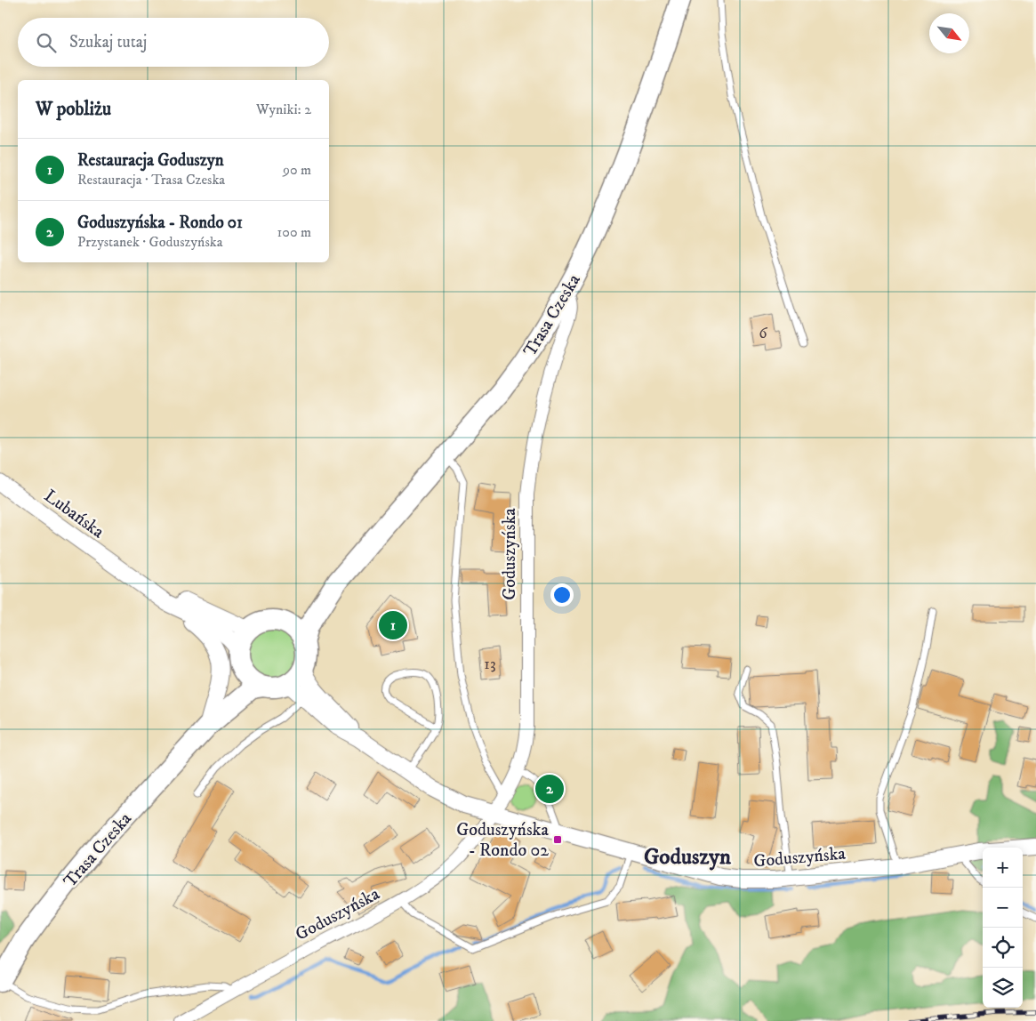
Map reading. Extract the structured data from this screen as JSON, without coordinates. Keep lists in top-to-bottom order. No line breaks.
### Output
{"streets":{"main road":["Trasa Czeska"],"street":["Lubańska","Goduszyńska"]},"crossings":[["Trasa Czeska","Lubańska"],["Trasa Czeska","Goduszyńska"],["Lubańska","Goduszyńska"]],"districts":["Goduszyn"],"places":{"transit":["Goduszyńska - Rondo 02"]},"house_numbers":["6","13"],"north":"bottom right","page":{"search":"Szukaj tutaj","heading":["W pobliżu","Wyniki: 2"],"list":[{"mark":"1","name":"Restauracja Goduszyn","note":"Restauracja · Trasa Czeska","value":"90 m"},{"mark":"2","name":"Goduszyńska - Rondo 01","note":"Przystanek · Goduszyńska","value":"100 m"}],"pins":["1","2"],"map_buttons":["+","−"]}}
